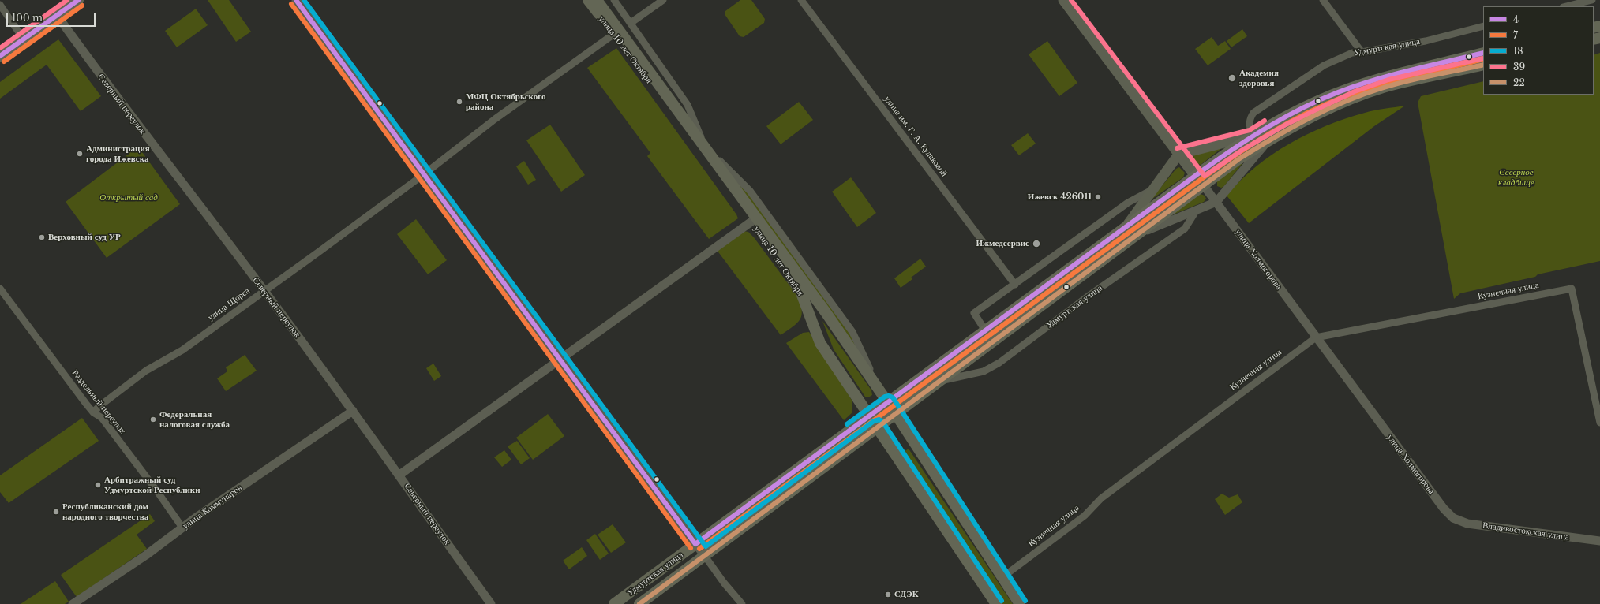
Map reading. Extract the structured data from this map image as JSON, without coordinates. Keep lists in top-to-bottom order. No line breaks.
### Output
{"streets":{"main road":["Удмуртская улица","улица 10 лет Октября","улица Холмогорова"],"street":["Северный переулок","улица им. Г. А. Кулаковой","Кузнечная улица","улица Щорса","Раздельный переулок","улица Коммунаров","Владивостокская улица"]},"crossings":[["Удмуртская улица","улица 10 лет Октября"],["Удмуртская улица","улица Холмогорова"],["улица 10 лет Октября","Кузнечная улица"],["улица 10 лет Октября","улица Щорса"],["Северный переулок","улица Щорса"],["Северный переулок","улица Коммунаров"],["улица Холмогорова","Кузнечная улица"],["улица Холмогорова","Владивостокская улица"],["улица Щорса","Раздельный переулок"],["Раздельный переулок","улица Коммунаров"]],"parks":["Северное кладбище","Открытый сад"],"places":["Академия здоровья","МФЦ Октябрьского района","Администрация города Ижевска","Ижевск 426011","Верховный суд УР","Ижмедсервис","Федеральная налоговая служба","Арбитражный суд Удмуртской Республики","Республиканский дом народного творчества","СДЭК"],"lines":["transit line 4","transit line 18","transit line 39","transit line 7","transit line 22"],"legend":["4","7","18","39","22"],"scale_bar":"100 m"}
